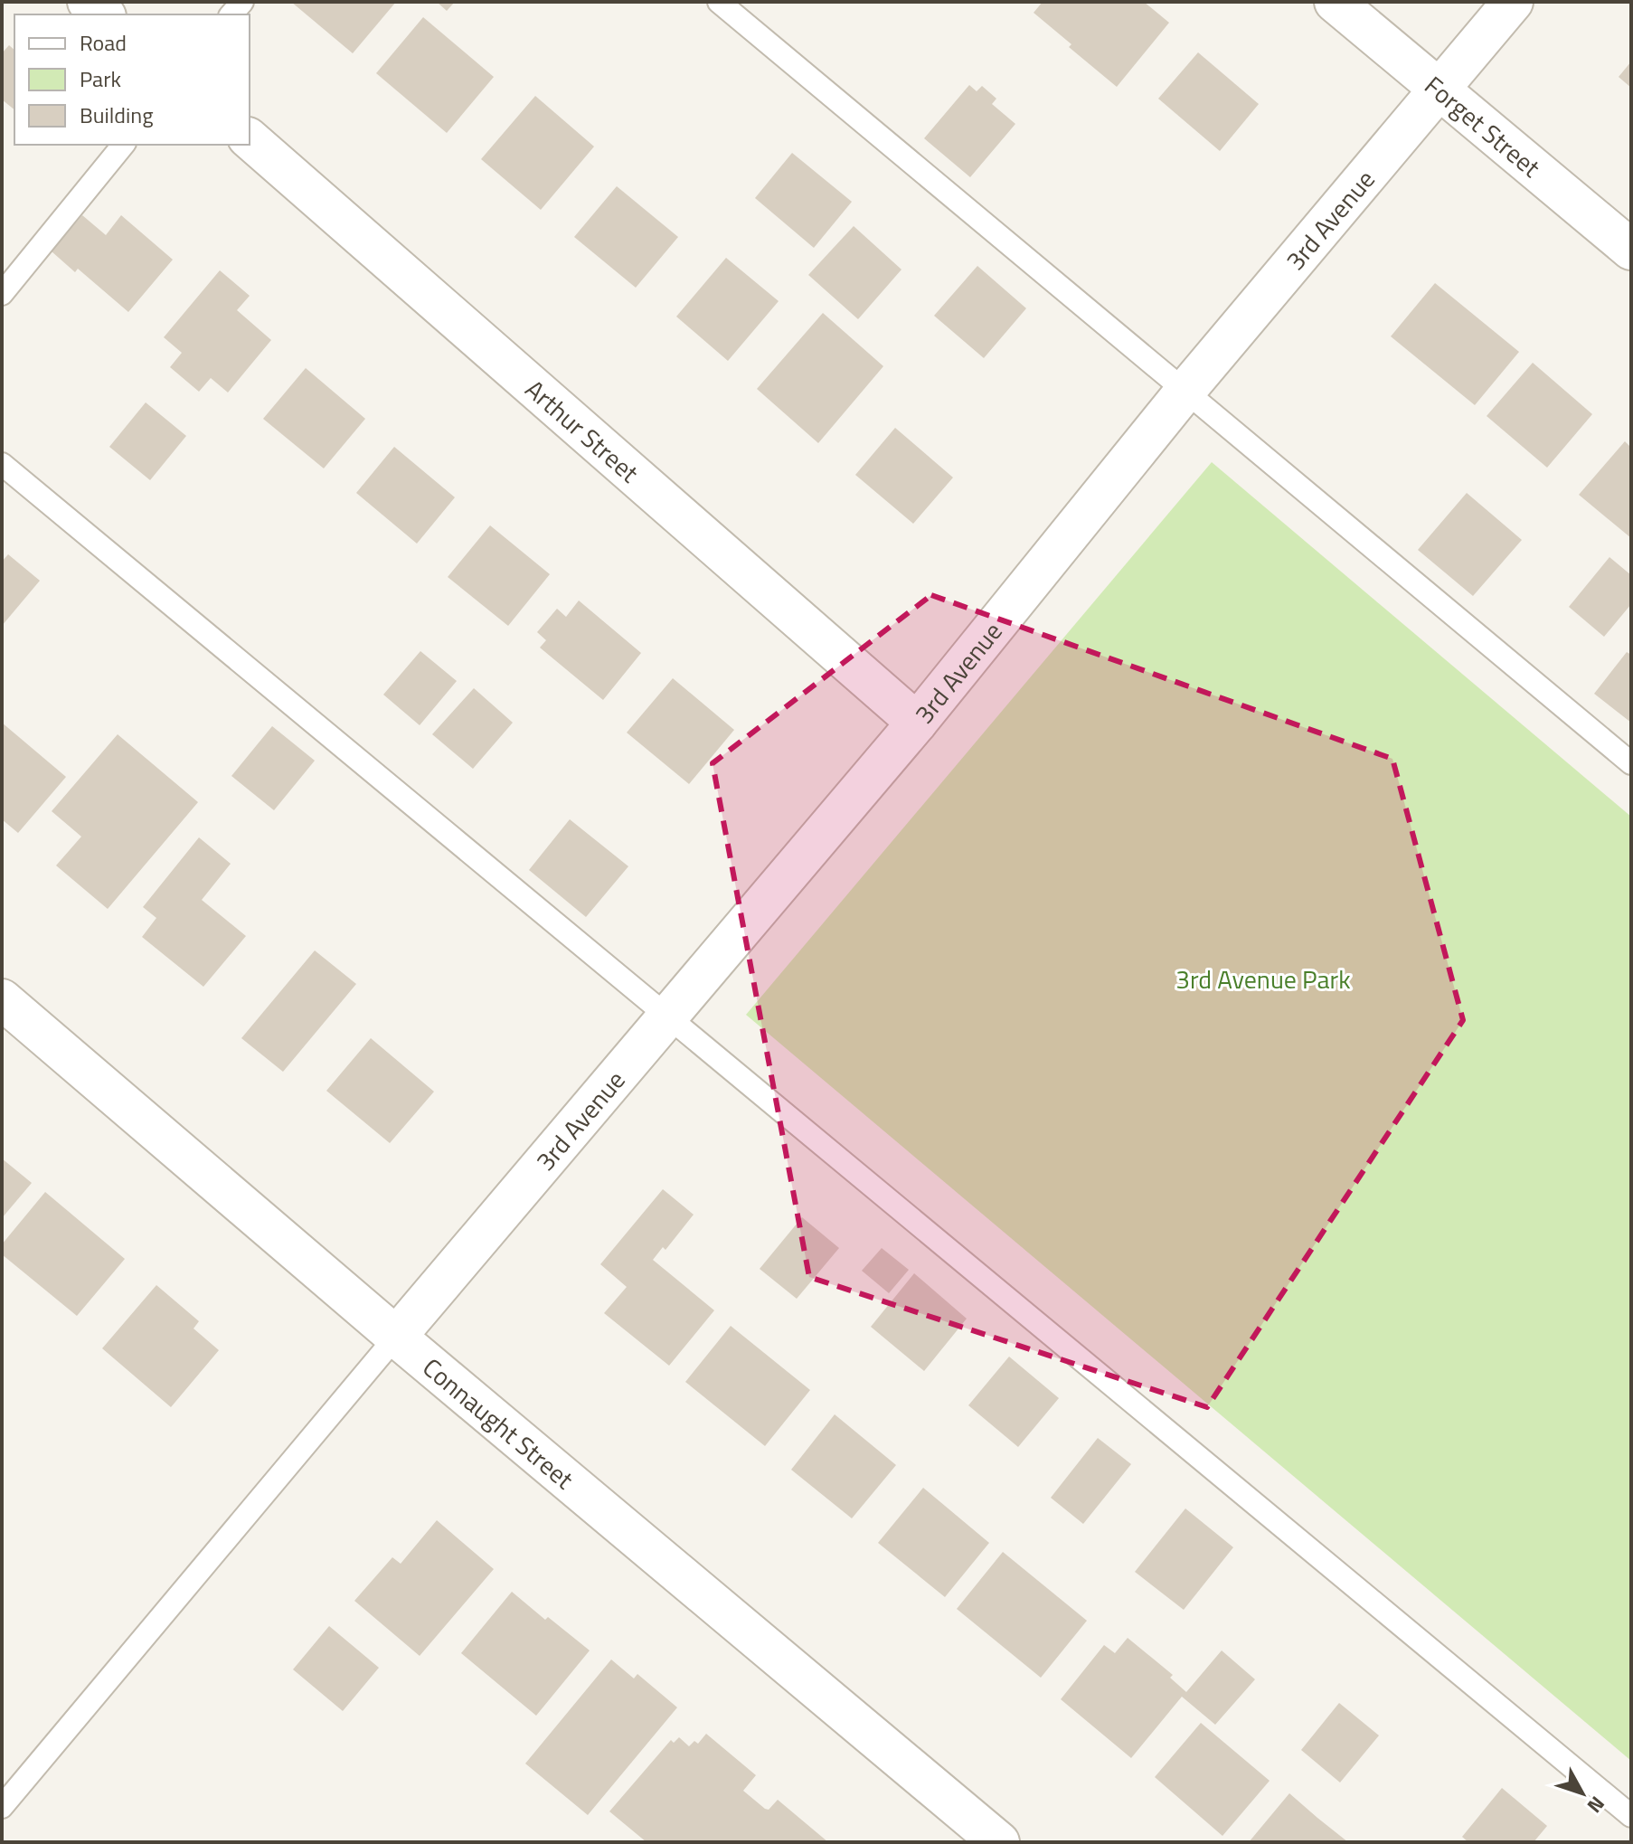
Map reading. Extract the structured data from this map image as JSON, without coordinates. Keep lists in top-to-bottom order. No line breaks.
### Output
{"streets":{"street":["Forget Street","3rd Avenue","Arthur Street","Connaught Street"]},"crossings":[["Forget Street","3rd Avenue"],["3rd Avenue","Arthur Street"],["3rd Avenue","Connaught Street"]],"parks":["3rd Avenue Park"],"legend":["Road","Park","Building"],"north":"bottom right"}
